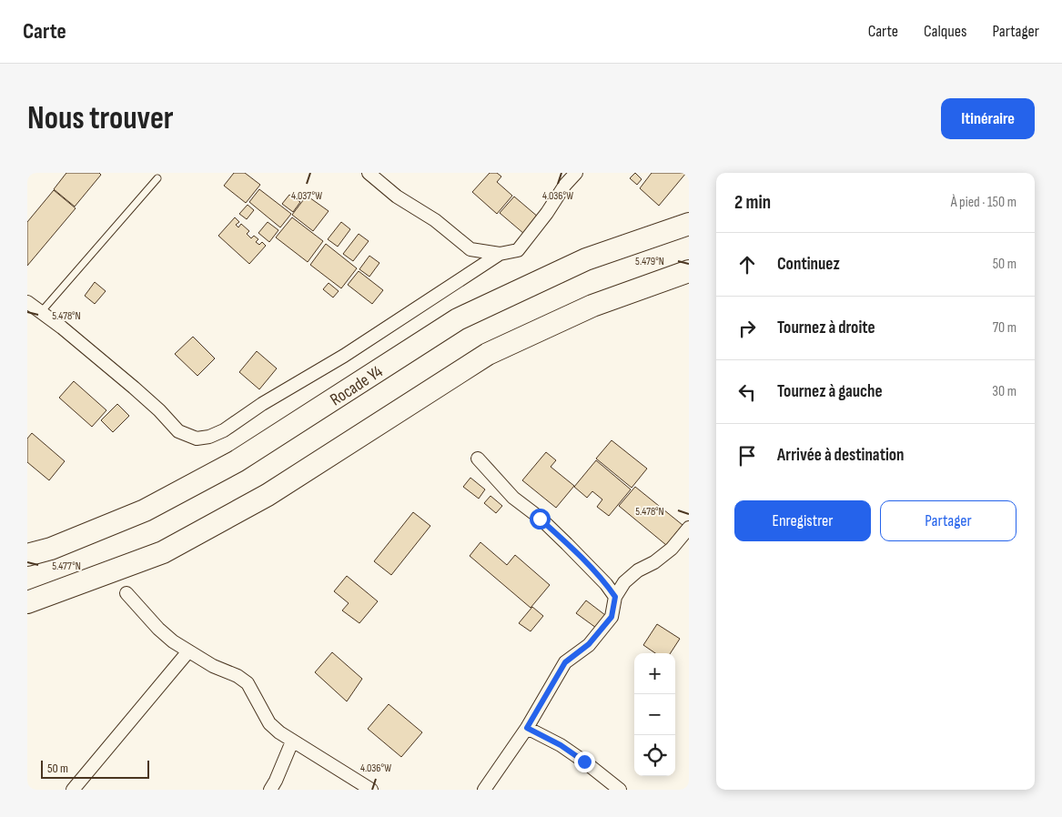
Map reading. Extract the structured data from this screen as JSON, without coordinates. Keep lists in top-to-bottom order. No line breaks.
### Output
{"streets":{"highway":["Rocade Y4"]},"scale_bar":"50 m","page":{"header":"Carte","nav":["Carte","Calques","Partager"],"buttons":["Itinéraire",["Enregistrer","Partager"]],"title":"Nous trouver","heading":["2 min","À pied · 150 m"],"list":[["Continuez","50 m"],["Tournez à droite","70 m"],["Tournez à gauche","30 m"],"Arrivée à destination"],"map_buttons":["+","−"],"scale":"50 m"},"coordinates":["4.037°W","4.036°W","5.479°N","5.478°N","5.477°N"]}
